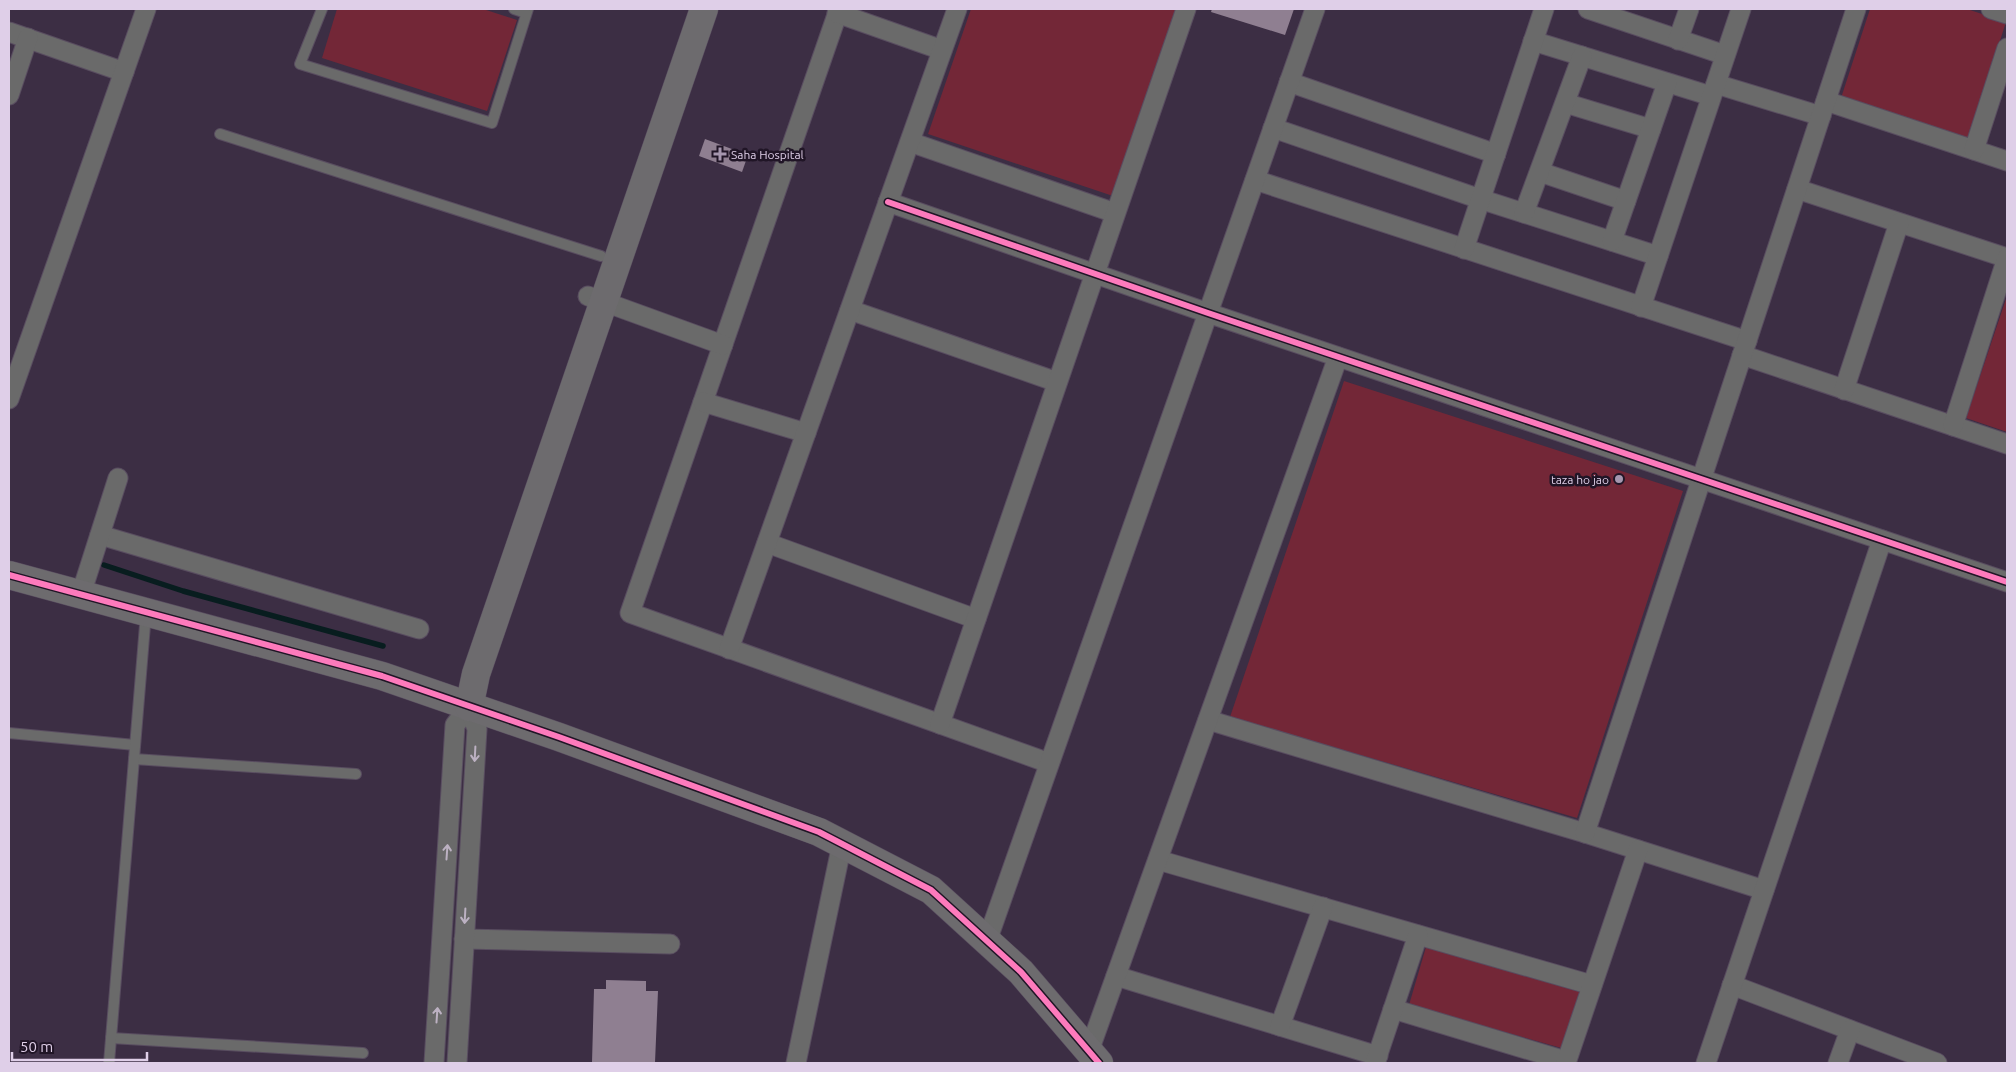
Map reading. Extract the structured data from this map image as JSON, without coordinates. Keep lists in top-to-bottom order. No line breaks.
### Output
{"places":{"health":["Saha Hospital"],"other":["taza ho jao"]},"scale_bar":"50 m"}
